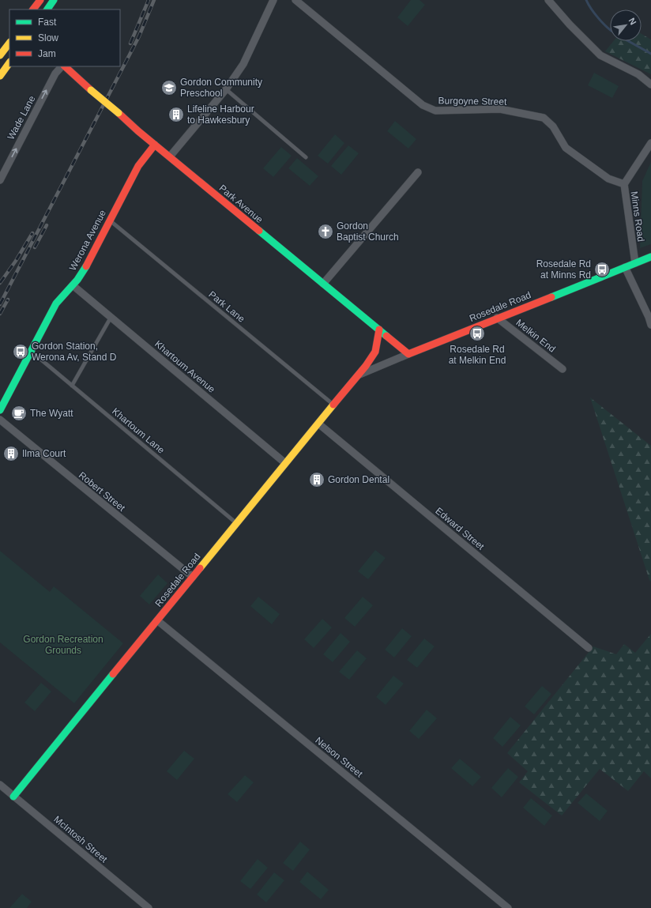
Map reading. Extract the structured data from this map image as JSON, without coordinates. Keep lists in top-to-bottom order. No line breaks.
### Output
{"streets":{"main road":["Park Avenue","Werona Avenue","Rosedale Road"],"street":["Burgoyne Street","Wade Lane","Minns Road","Melkin End","Khartoum Avenue","Robert Street","Edward Street","Nelson Street","McIntosh Street"],"lane":["Park Lane","Khartoum Lane"]},"crossings":[["Burgoyne Street","Minns Road"],["Park Avenue","Werona Avenue"],["Park Avenue","Rosedale Road"],["Minns Road","Rosedale Road"],["Werona Avenue","Park Lane"],["Werona Avenue","Khartoum Avenue"],["Werona Avenue","Khartoum Lane"],["Park Lane","Rosedale Road"],["Rosedale Road","Melkin End"],["Rosedale Road","Khartoum Avenue"],["Rosedale Road","Khartoum Lane"],["Rosedale Road","Robert Street"],["Rosedale Road","Edward Street"],["Rosedale Road","Nelson Street"],["Rosedale Road","McIntosh Street"]],"one_way":["Wade Lane"],"parks":["Gordon Recreation Grounds"],"places":{"school or university":["Gordon Community Preschool"],"building":["Lifeline Harbour to Hawkesbury","Ilma Court","Gordon Dental"],"church":["Gordon Baptist Church"],"bus stop":["Rosedale Rd at Minns Rd","Rosedale Rd at Melkin End","Gordon Station, Werona Av, Stand D"],"cafe":["The Wyatt"]},"legend":["Fast","Slow","Jam"],"north":"top right"}
